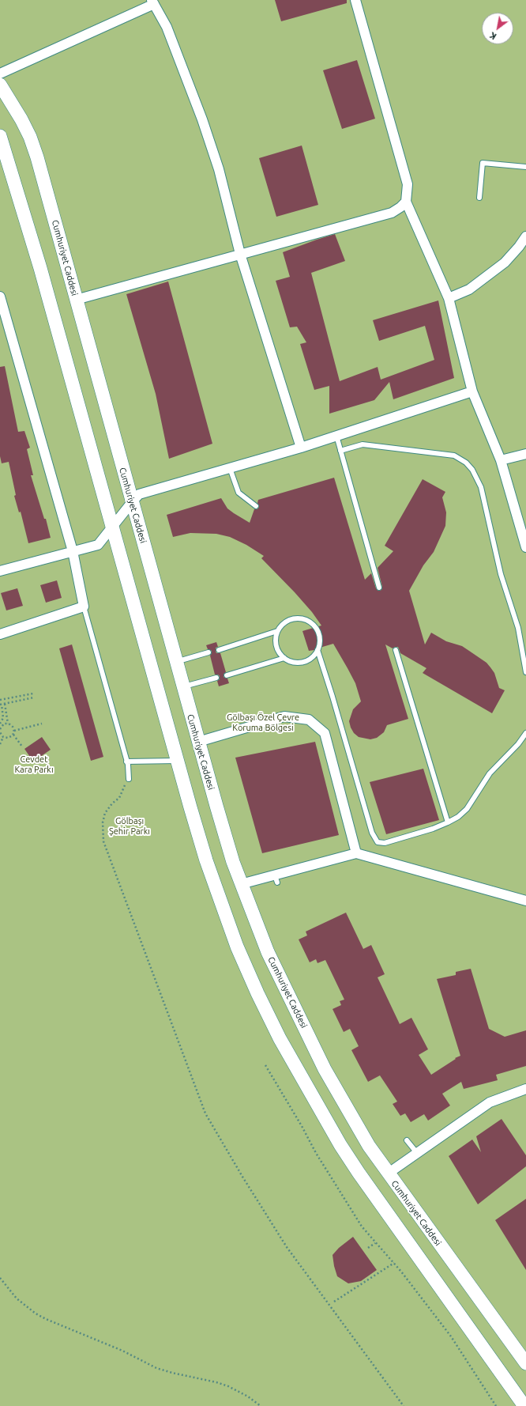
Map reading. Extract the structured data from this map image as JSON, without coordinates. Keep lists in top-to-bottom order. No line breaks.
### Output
{"streets":{"main road":["Cumhuriyet Caddesi"]},"parks":["Gölbaşı Özel Çevre Koruma Bölgesi","Cevdet Kara Parkı","Gölbaşı Şehir Parkı"],"north":"bottom left"}
